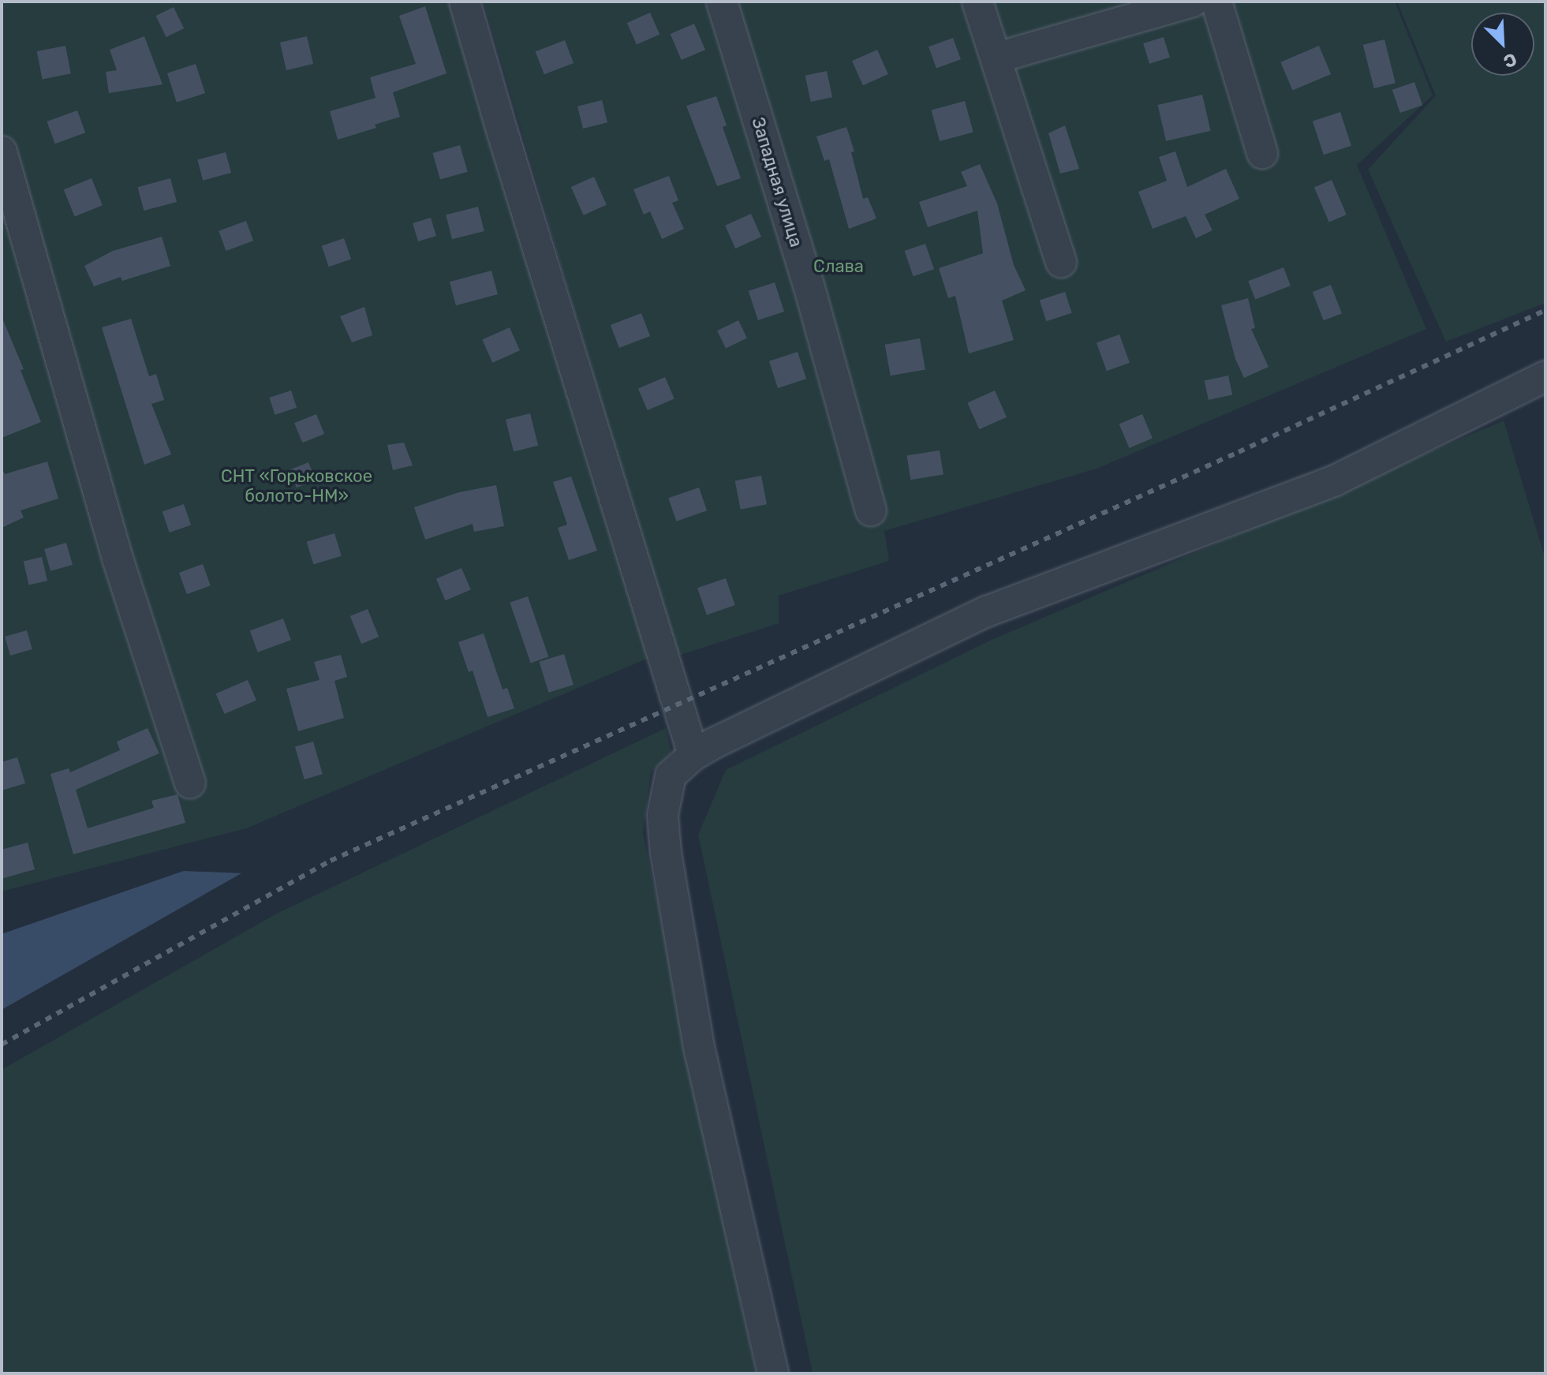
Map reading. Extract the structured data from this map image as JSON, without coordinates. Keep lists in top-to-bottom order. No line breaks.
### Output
{"streets":{"street":["Западная улица"]},"parks":["Слава","СНТ «Горьковское болото-НМ»"],"north":"bottom right"}
